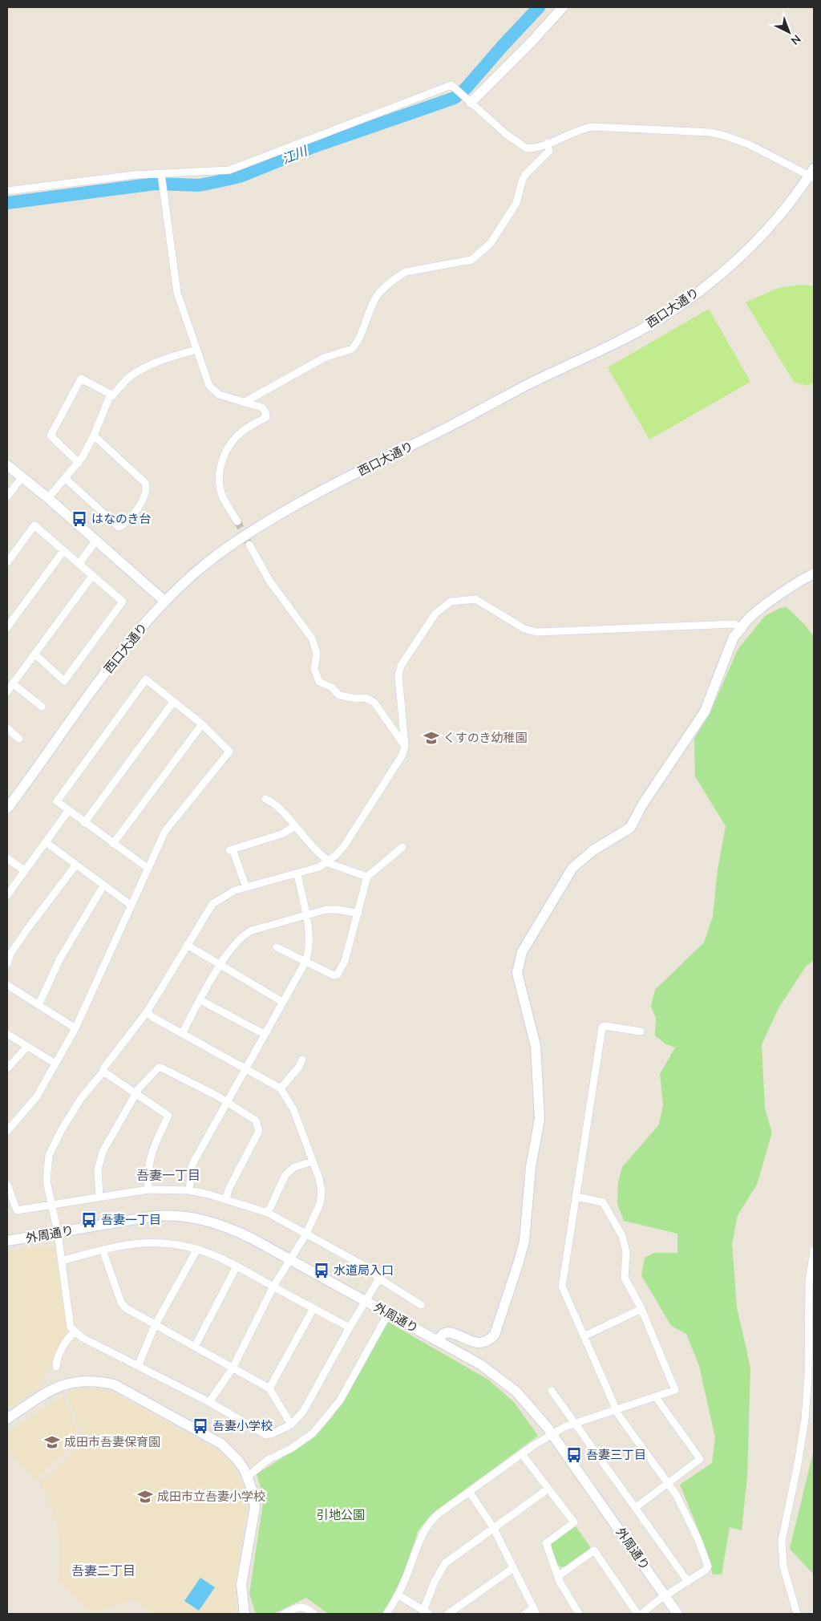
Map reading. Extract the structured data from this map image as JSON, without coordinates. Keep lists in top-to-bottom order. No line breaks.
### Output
{"streets":{"street":["西口大通り","外周通り"]},"districts":["吾妻一丁目","吾妻二丁目"],"water":["江川"],"parks":["引地公園"],"places":{"bus stop":["はなのき台","吾妻一丁目","水道局入口","吾妻小学校","吾妻三丁目"],"school or university":["くすのき幼稚園","成田市吾妻保育園","成田市立吾妻小学校"]},"north":"bottom right"}
